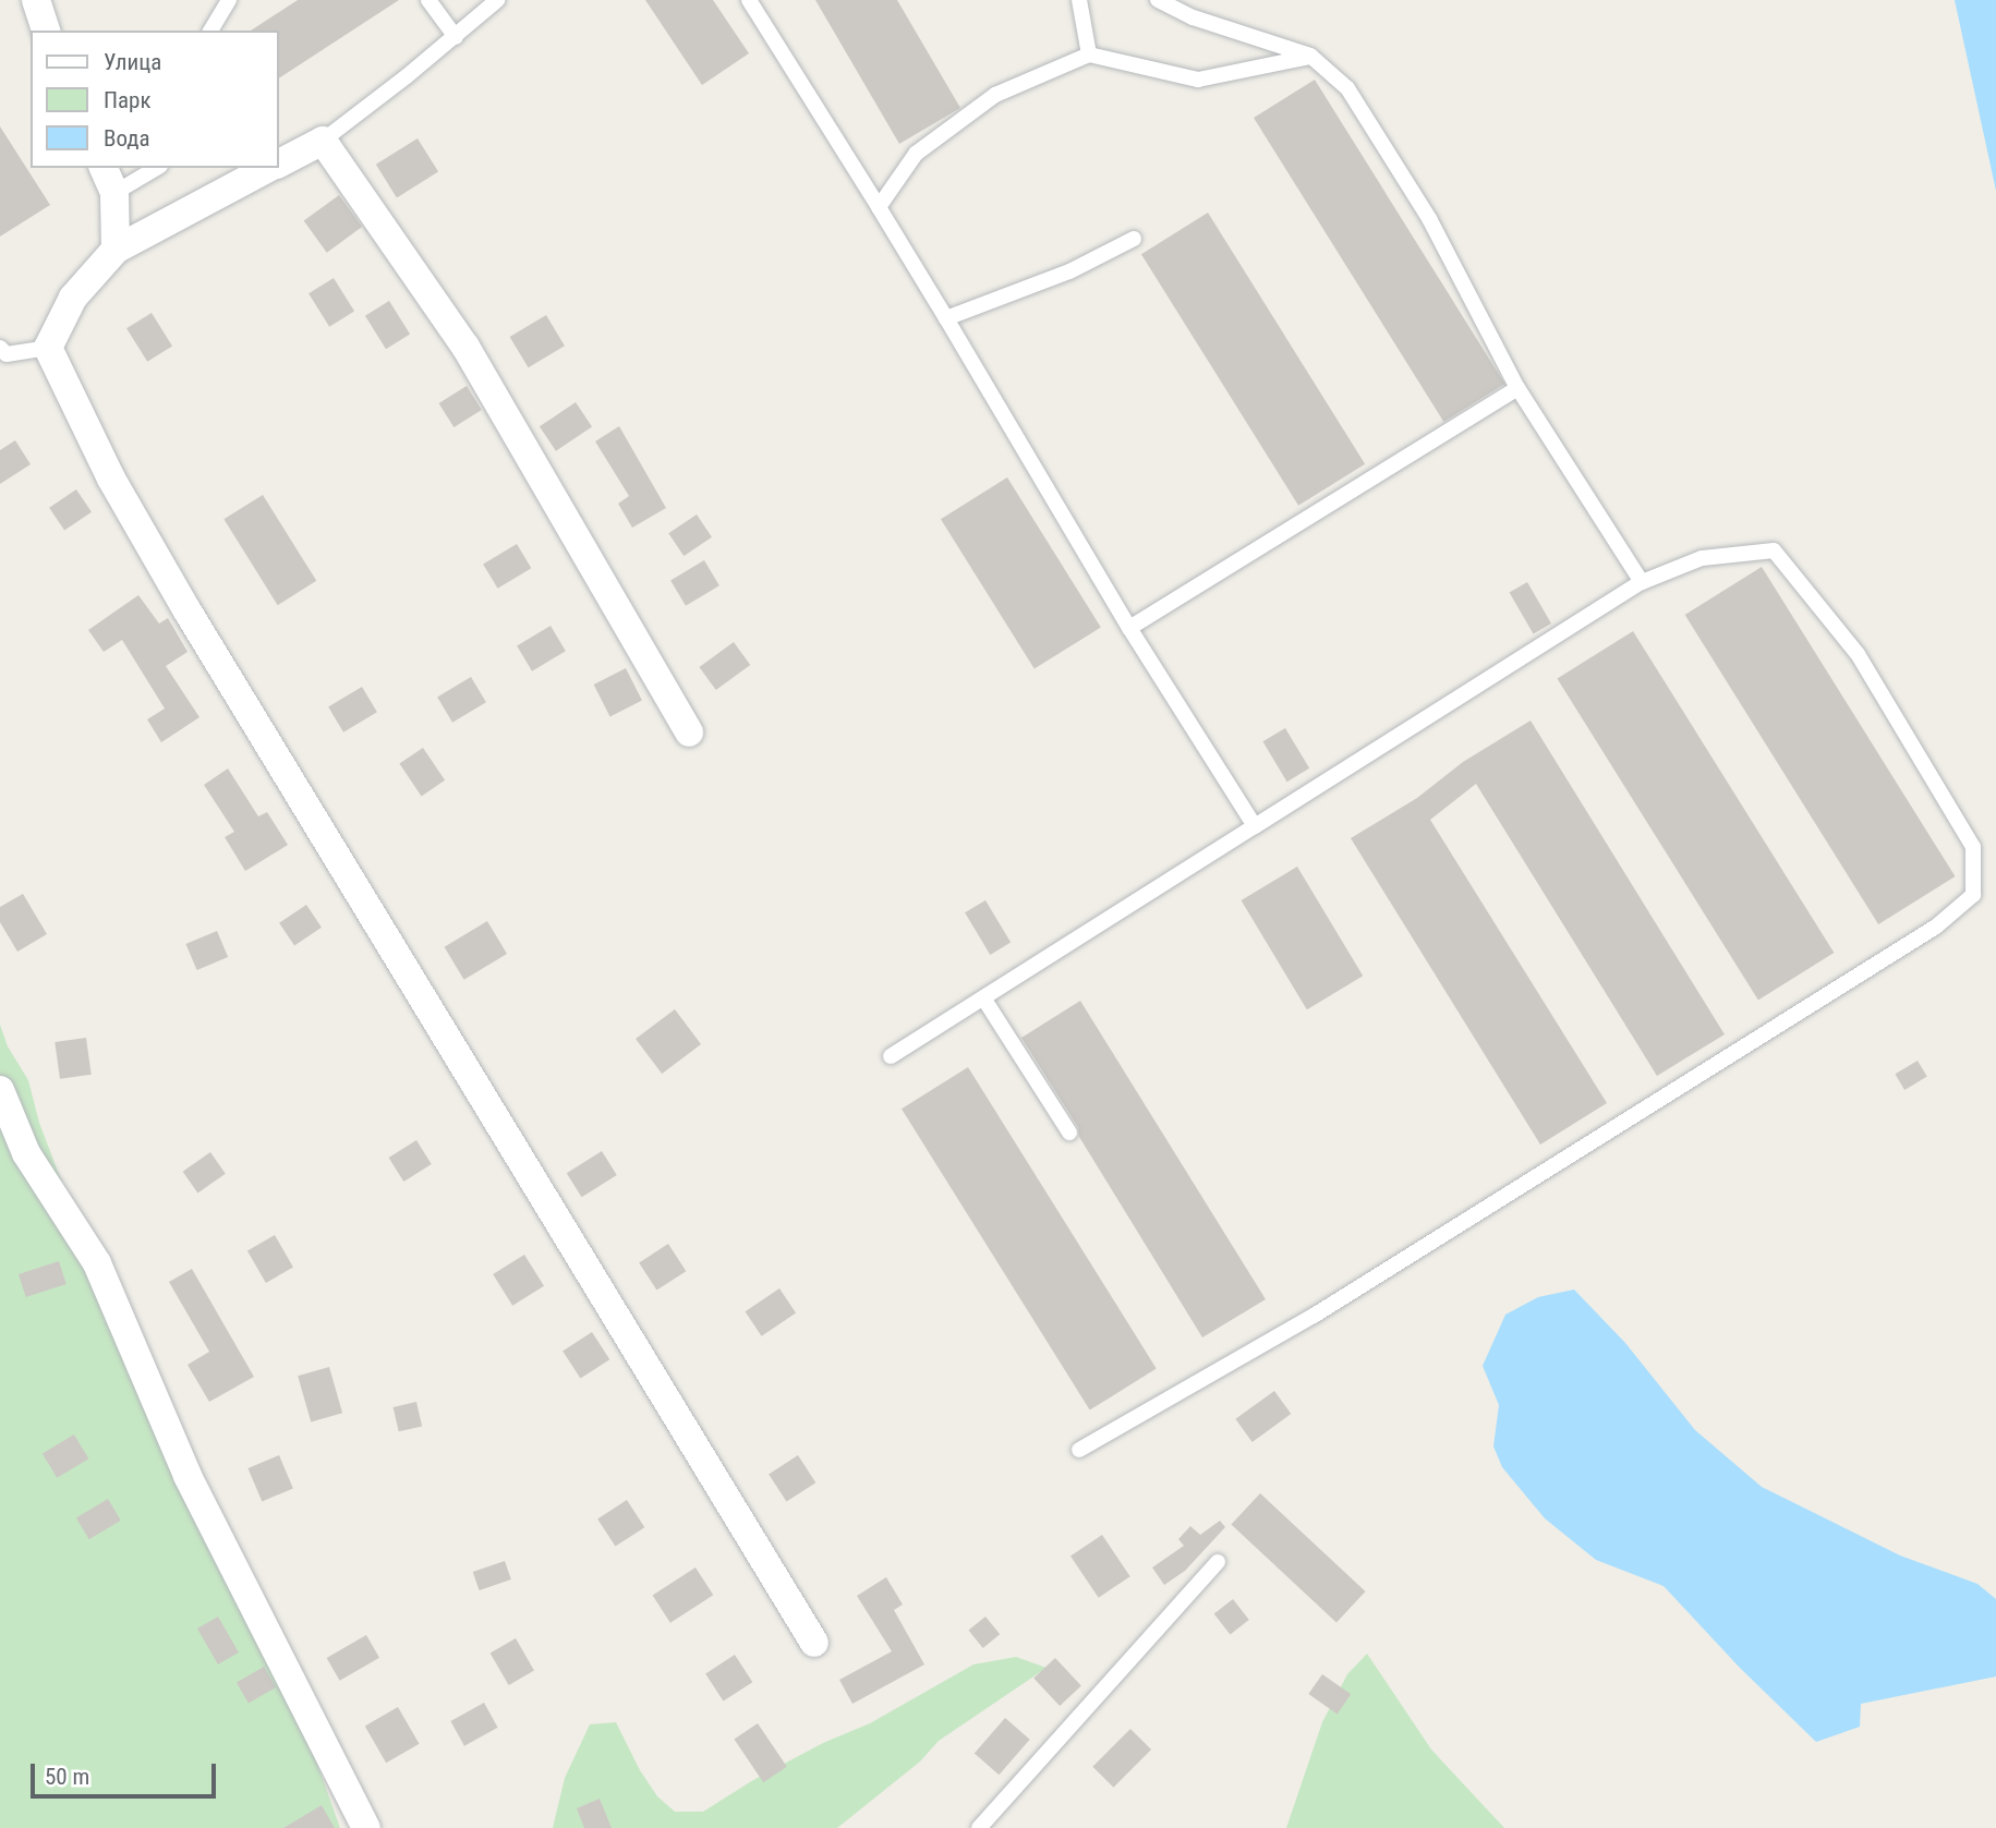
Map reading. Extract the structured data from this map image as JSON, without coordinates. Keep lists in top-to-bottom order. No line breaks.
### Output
{"legend":["Улица","Парк","Вода"],"scale_bar":"50 m"}
